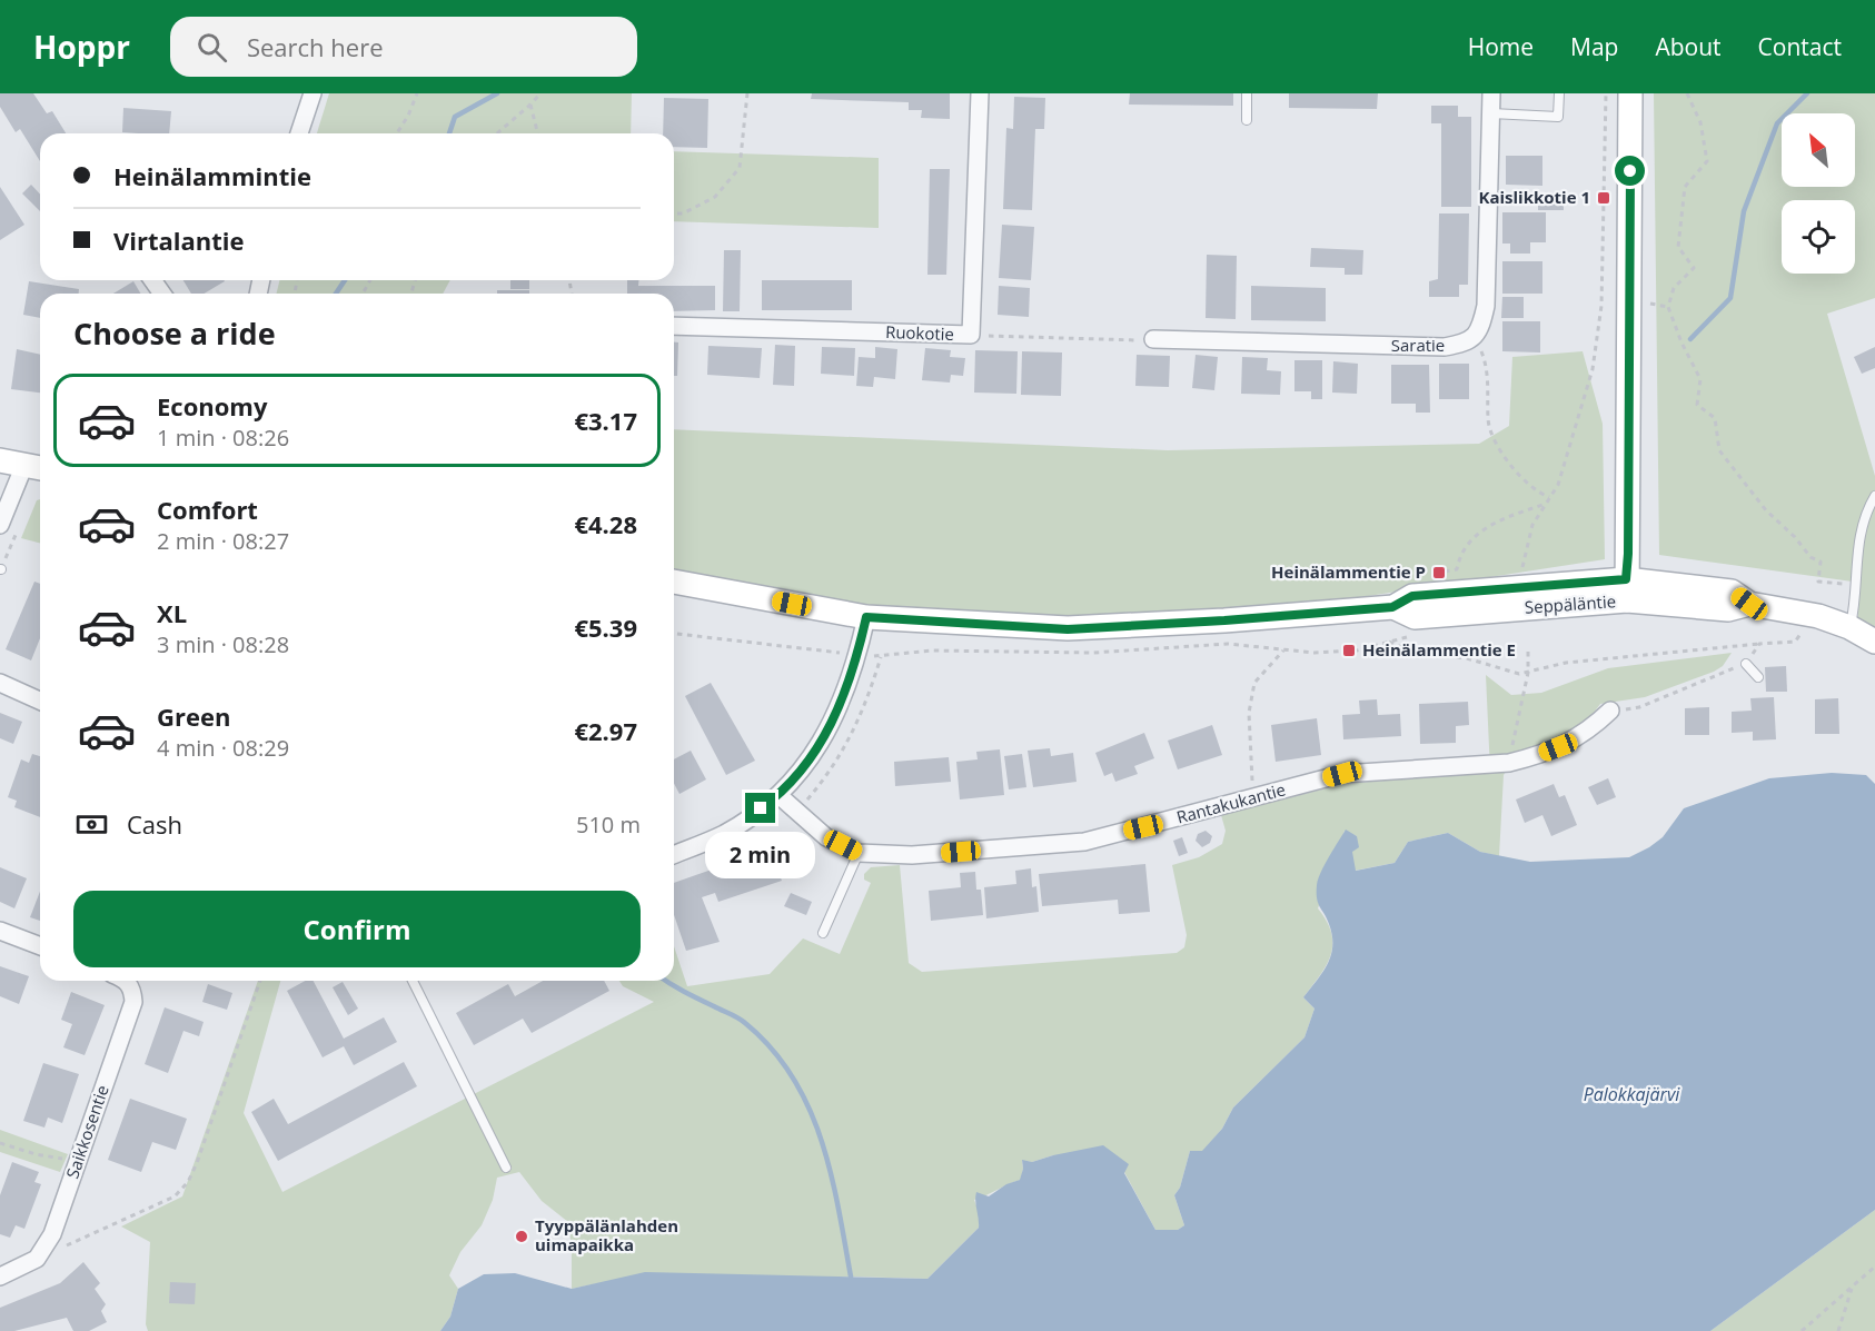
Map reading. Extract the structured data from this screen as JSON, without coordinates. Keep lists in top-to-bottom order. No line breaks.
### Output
{"streets":{"main road":["Seppäläntie"],"street":["Ruokotie","Saratie","Rantakukantie","Saikkosentie"]},"water":["Palokkajärvi"],"places":{"transit":["Kaislikkotie 1","Heinälammentie P","Heinälammentie E"],"other":["Tyyppälänlahden uimapaikka"]},"north":"top left","page":{"header":"Hoppr","search":"Search here","nav":["Home","Map","About","Contact"],"banner":["Heinälammintie","Virtalantie"],"heading":"Choose a ride","list":[{"name":"Economy","note":"1 min · 08:26","value":"€3.17"},{"name":"Comfort","note":"2 min · 08:27","value":"€4.28"},{"name":"XL","note":"3 min · 08:28","value":"€5.39"},{"name":"Green","note":"4 min · 08:29","value":"€2.97"}],"pay":["Cash","510 m"],"bubble":"2 min","buttons":"Confirm"}}
